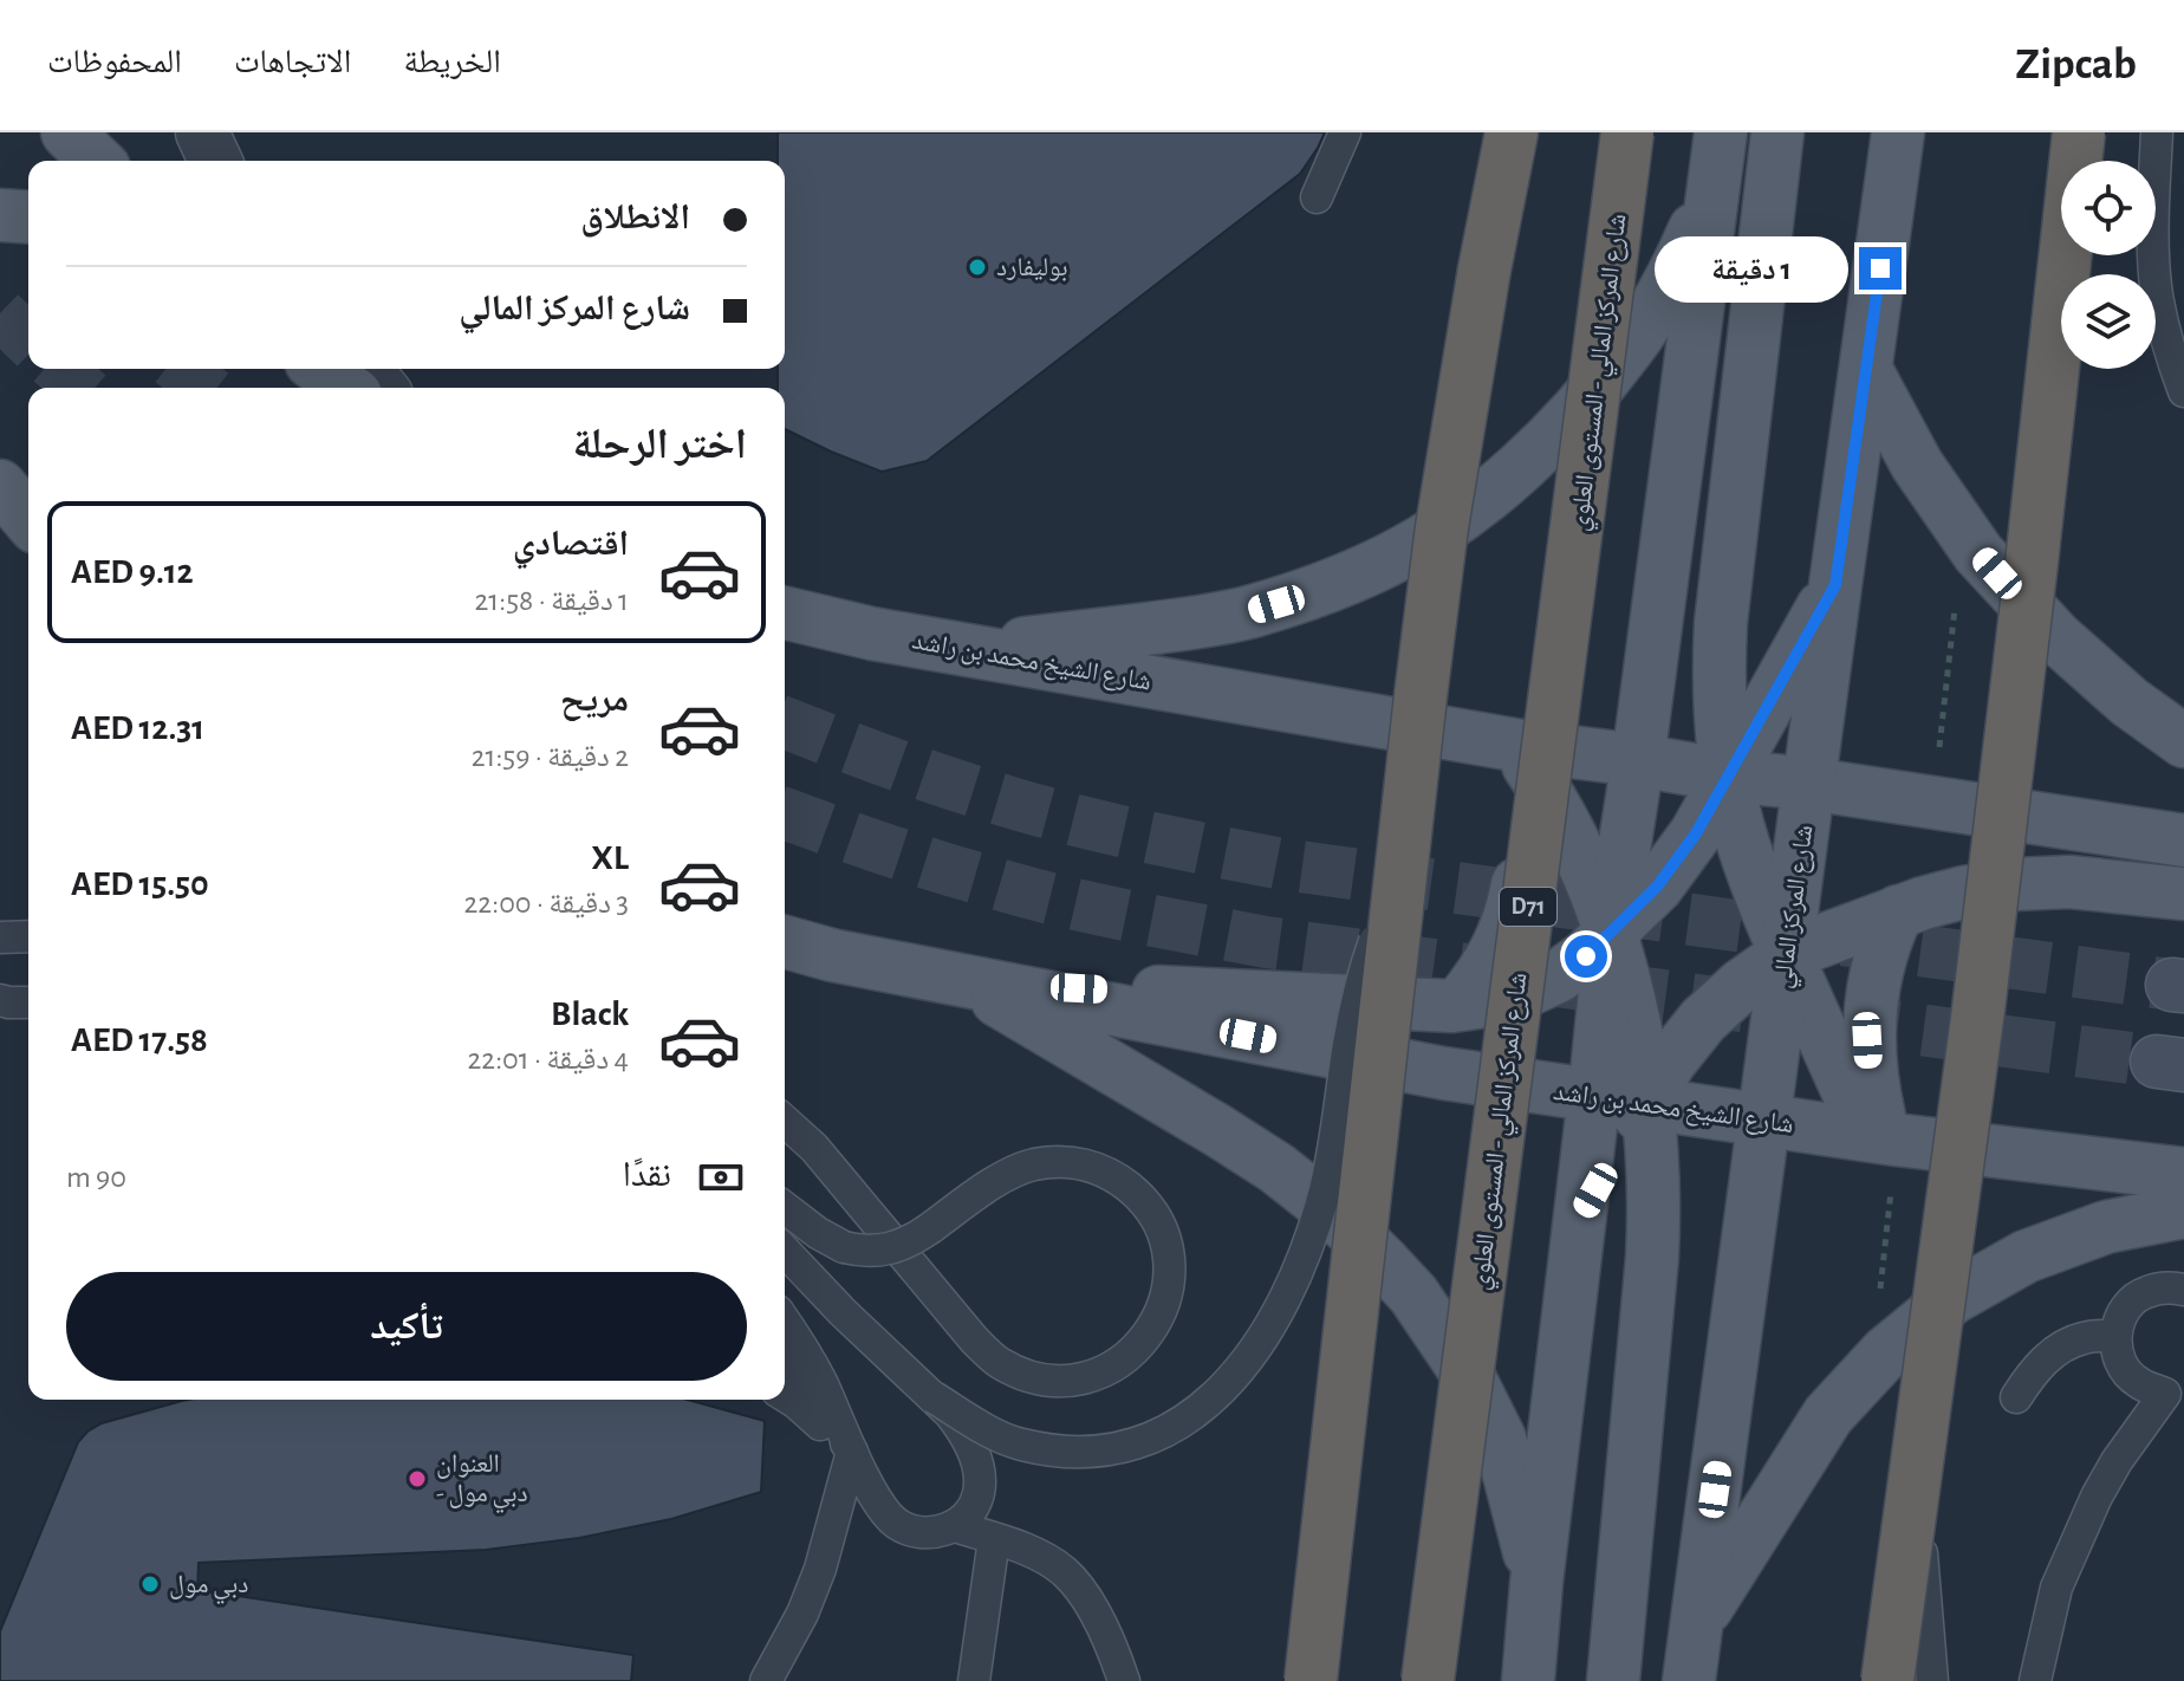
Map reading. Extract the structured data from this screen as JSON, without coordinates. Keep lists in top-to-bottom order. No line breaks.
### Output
{"streets":{"highway":["شارع المركز المالي - المستوى العلوي","D71"],"main road":["شارع الشيخ محمد بن راشد","شارع المركز المالي"]},"crossings":[["شارع الشيخ محمد بن راشد","شارع المركز المالي"]],"places":["بوليفارد","العنوان - دبي مول","دبي مول"],"page":{"header":"Zipcab","nav":["الخريطة","الاتجاهات","المحفوظات"],"banner":["الانطلاق","شارع المركز المالي"],"bubble":"1 دقيقة","heading":"اختر الرحلة","list":[{"name":"اقتصادي","note":"1 دقيقة · 21:58","value":"AED 9.12"},{"name":"مريح","note":"2 دقيقة · 21:59","value":"AED 12.31"},{"name":"XL","note":"3 دقيقة · 22:00","value":"AED 15.50"},{"name":"Black","note":"4 دقيقة · 22:01","value":"AED 17.58"}],"pay":["نقدًا","90 m"],"buttons":"تأكيد"}}
